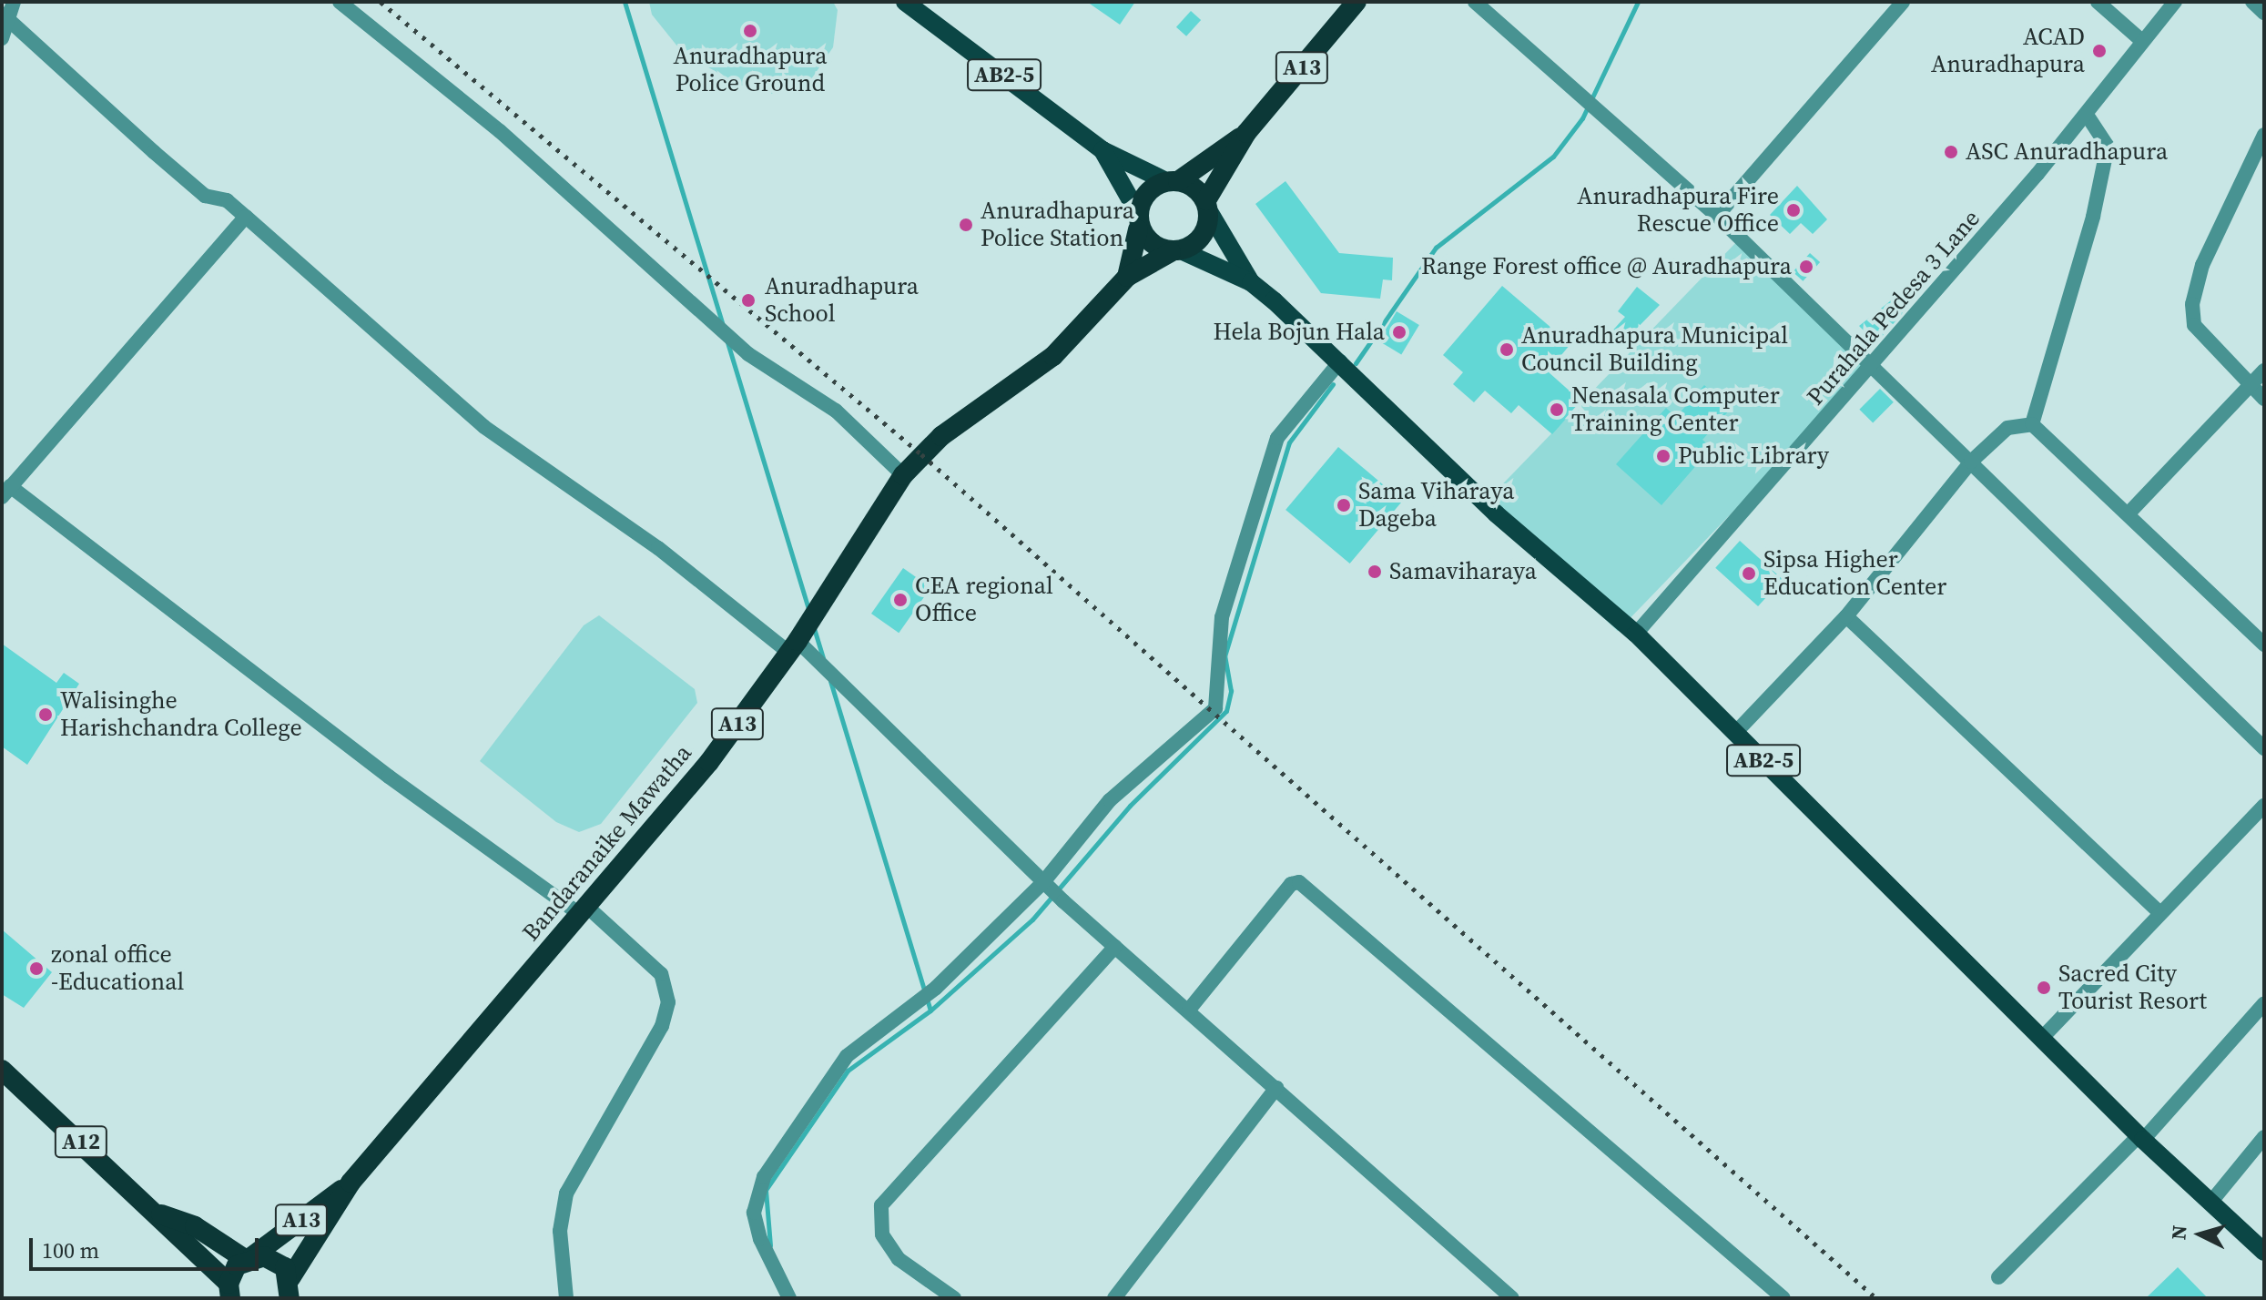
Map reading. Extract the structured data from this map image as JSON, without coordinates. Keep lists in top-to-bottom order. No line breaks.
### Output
{"streets":{"highway":["A13","Bandaranaike Mawatha","A12"],"main road":["AB2-5"],"street":["Purahala Pedesa 3 Lane"]},"crossings":[["A13","AB2-5"],["A13","Bandaranaike Mawatha"],["AB2-5","Purahala Pedesa 3 Lane"],["AB2-5","Bandaranaike Mawatha"],["Bandaranaike Mawatha","A12"]],"places":["Anuradhapura Police Ground","ACAD Anuradhapura","ASC Anuradhapura","Anuradhapura Fire Rescue Office","Anuradhapura Police Station","Range Forest office @ Auradhapura","Anuradhapura School","Hela Bojun Hala","Anuradhapura Municipal Council Building","Nenasala Computer Training Center","Public Library","Sama Viharaya Dageba","Samaviharaya","Sipsa Higher Education Center","CEA regional Office","Walisinghe Harishchandra College","zonal office -Educational","Sacred City Tourist Resort"],"scale_bar":"100 m","north":"left"}
